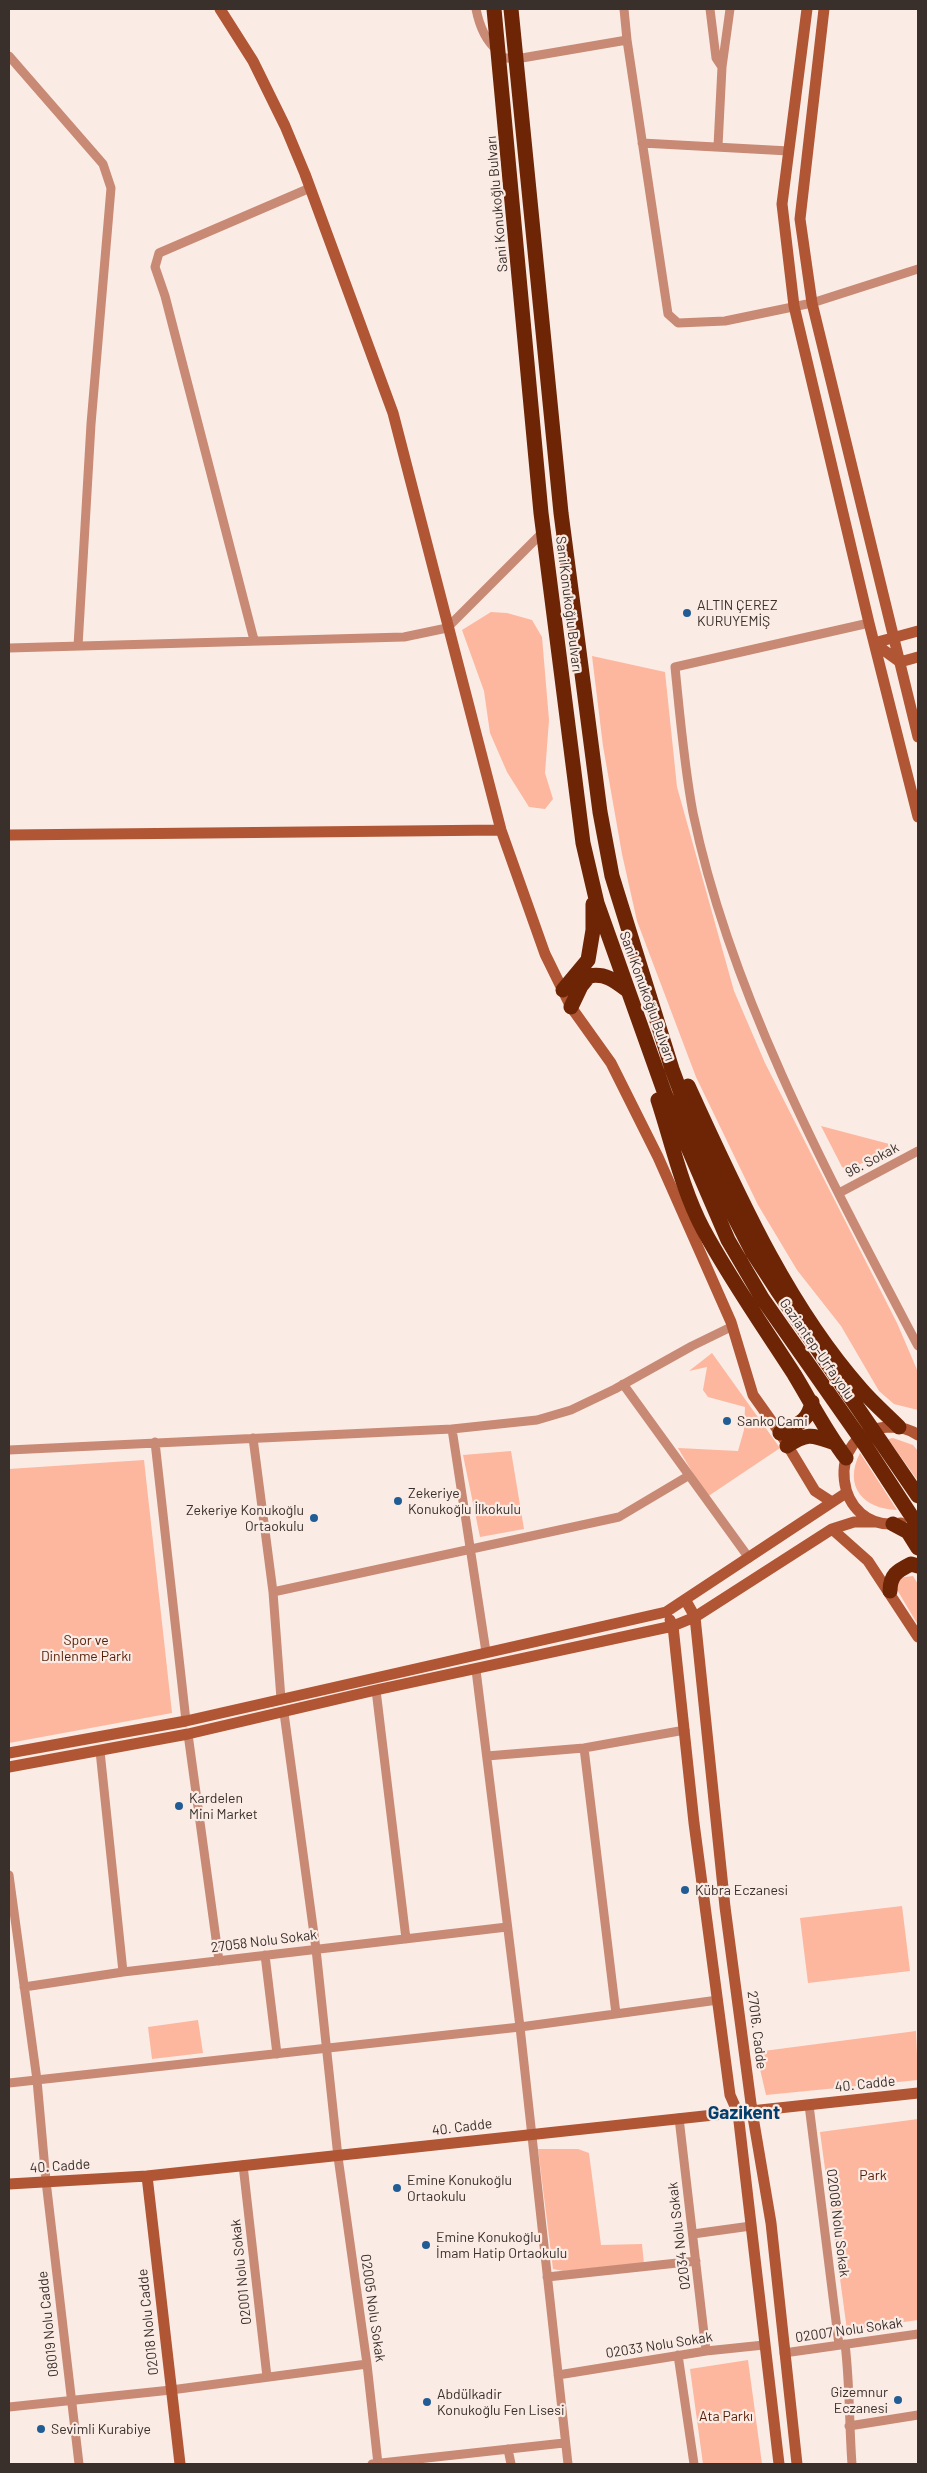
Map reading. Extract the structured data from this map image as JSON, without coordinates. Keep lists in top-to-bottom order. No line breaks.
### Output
{"streets":{"highway":["Sani Konukoğlu Bulvarı","Gaziantep-Urfa yolu"],"street":["96. Sokak","27058 Nolu Sokak","27016. Cadde","40. Cadde","02008 Nolu Sokak","02034 Nolu Sokak","02001 Nolu Sokak","02005 Nolu Sokak","02018 Nolu Cadde","08019 Nolu Cadde","02007 Nolu Sokak","02033 Nolu Sokak"]},"crossings":[["Sani Konukoğlu Bulvarı","Gaziantep-Urfa yolu"],["27058 Nolu Sokak","02005 Nolu Sokak"],["27058 Nolu Sokak","08019 Nolu Cadde"],["27016. Cadde","40. Cadde"],["27016. Cadde","02007 Nolu Sokak"],["40. Cadde","02008 Nolu Sokak"],["40. Cadde","02034 Nolu Sokak"],["40. Cadde","02001 Nolu Sokak"],["40. Cadde","02005 Nolu Sokak"],["40. Cadde","02018 Nolu Cadde"],["40. Cadde","08019 Nolu Cadde"],["02008 Nolu Sokak","02007 Nolu Sokak"],["02034 Nolu Sokak","02033 Nolu Sokak"]],"districts":["Gazikent"],"parks":["Spor ve Dinlenme Parkı","Park","Ata Parkı"],"places":["ALTIN ÇEREZ KURUYEMİŞ","Sanko Cami","Zekeriye Konukoğlu İlkokulu","Zekeriye Konukoğlu Ortaokulu","Kardelen Mini Market","Kübra Eczanesi","Emine Konukoğlu Ortaokulu","Emine Konukoğlu İmam Hatip Ortaokulu","Gizemnur Eczanesi","Abdülkadir Konukoğlu Fen Lisesi","Sevimli Kurabiye"]}
